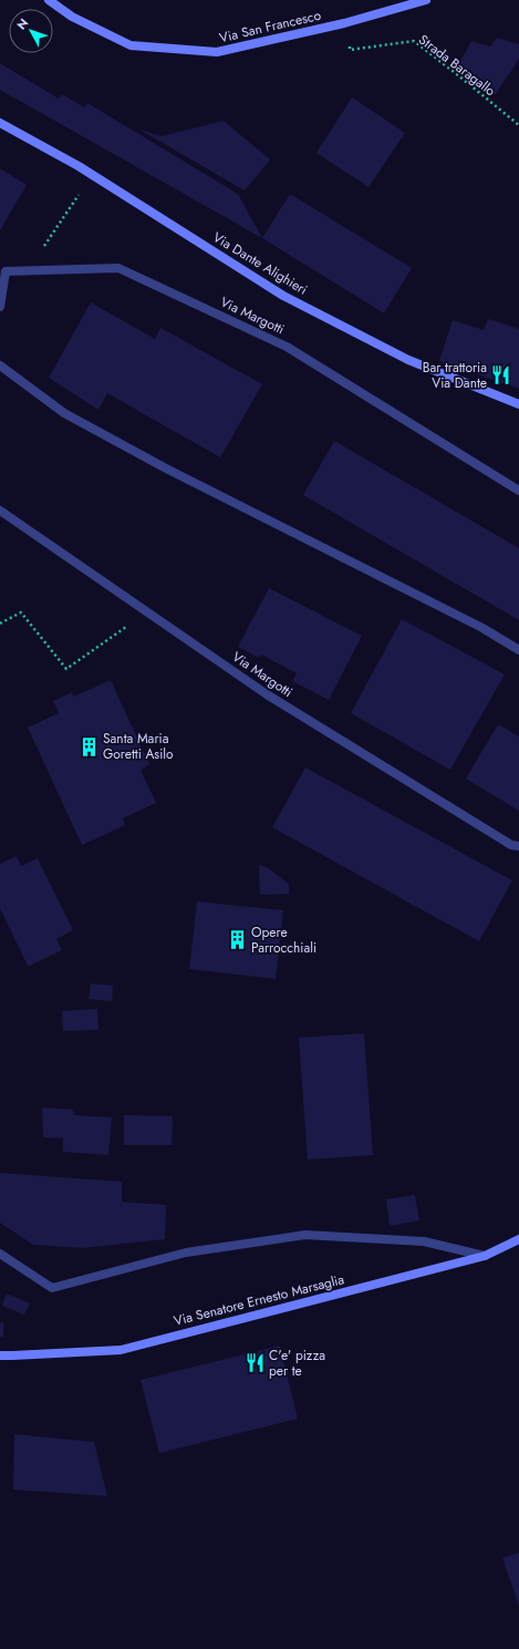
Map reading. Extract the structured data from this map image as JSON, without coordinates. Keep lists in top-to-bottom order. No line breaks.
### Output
{"streets":{"street":["Via San Francesco","Via Dante Alighieri","Via Margotti","Via Senatore Ernesto Marsaglia"],"path":["Strada Baragallo"]},"crossings":[["Via San Francesco","Strada Baragallo"]],"places":{"restaurant":["Bar trattoria Via Dante","C'e' pizza per te"],"building":["Santa Maria Goretti Asilo","Opere Parrocchiali"]},"north":"top left"}
